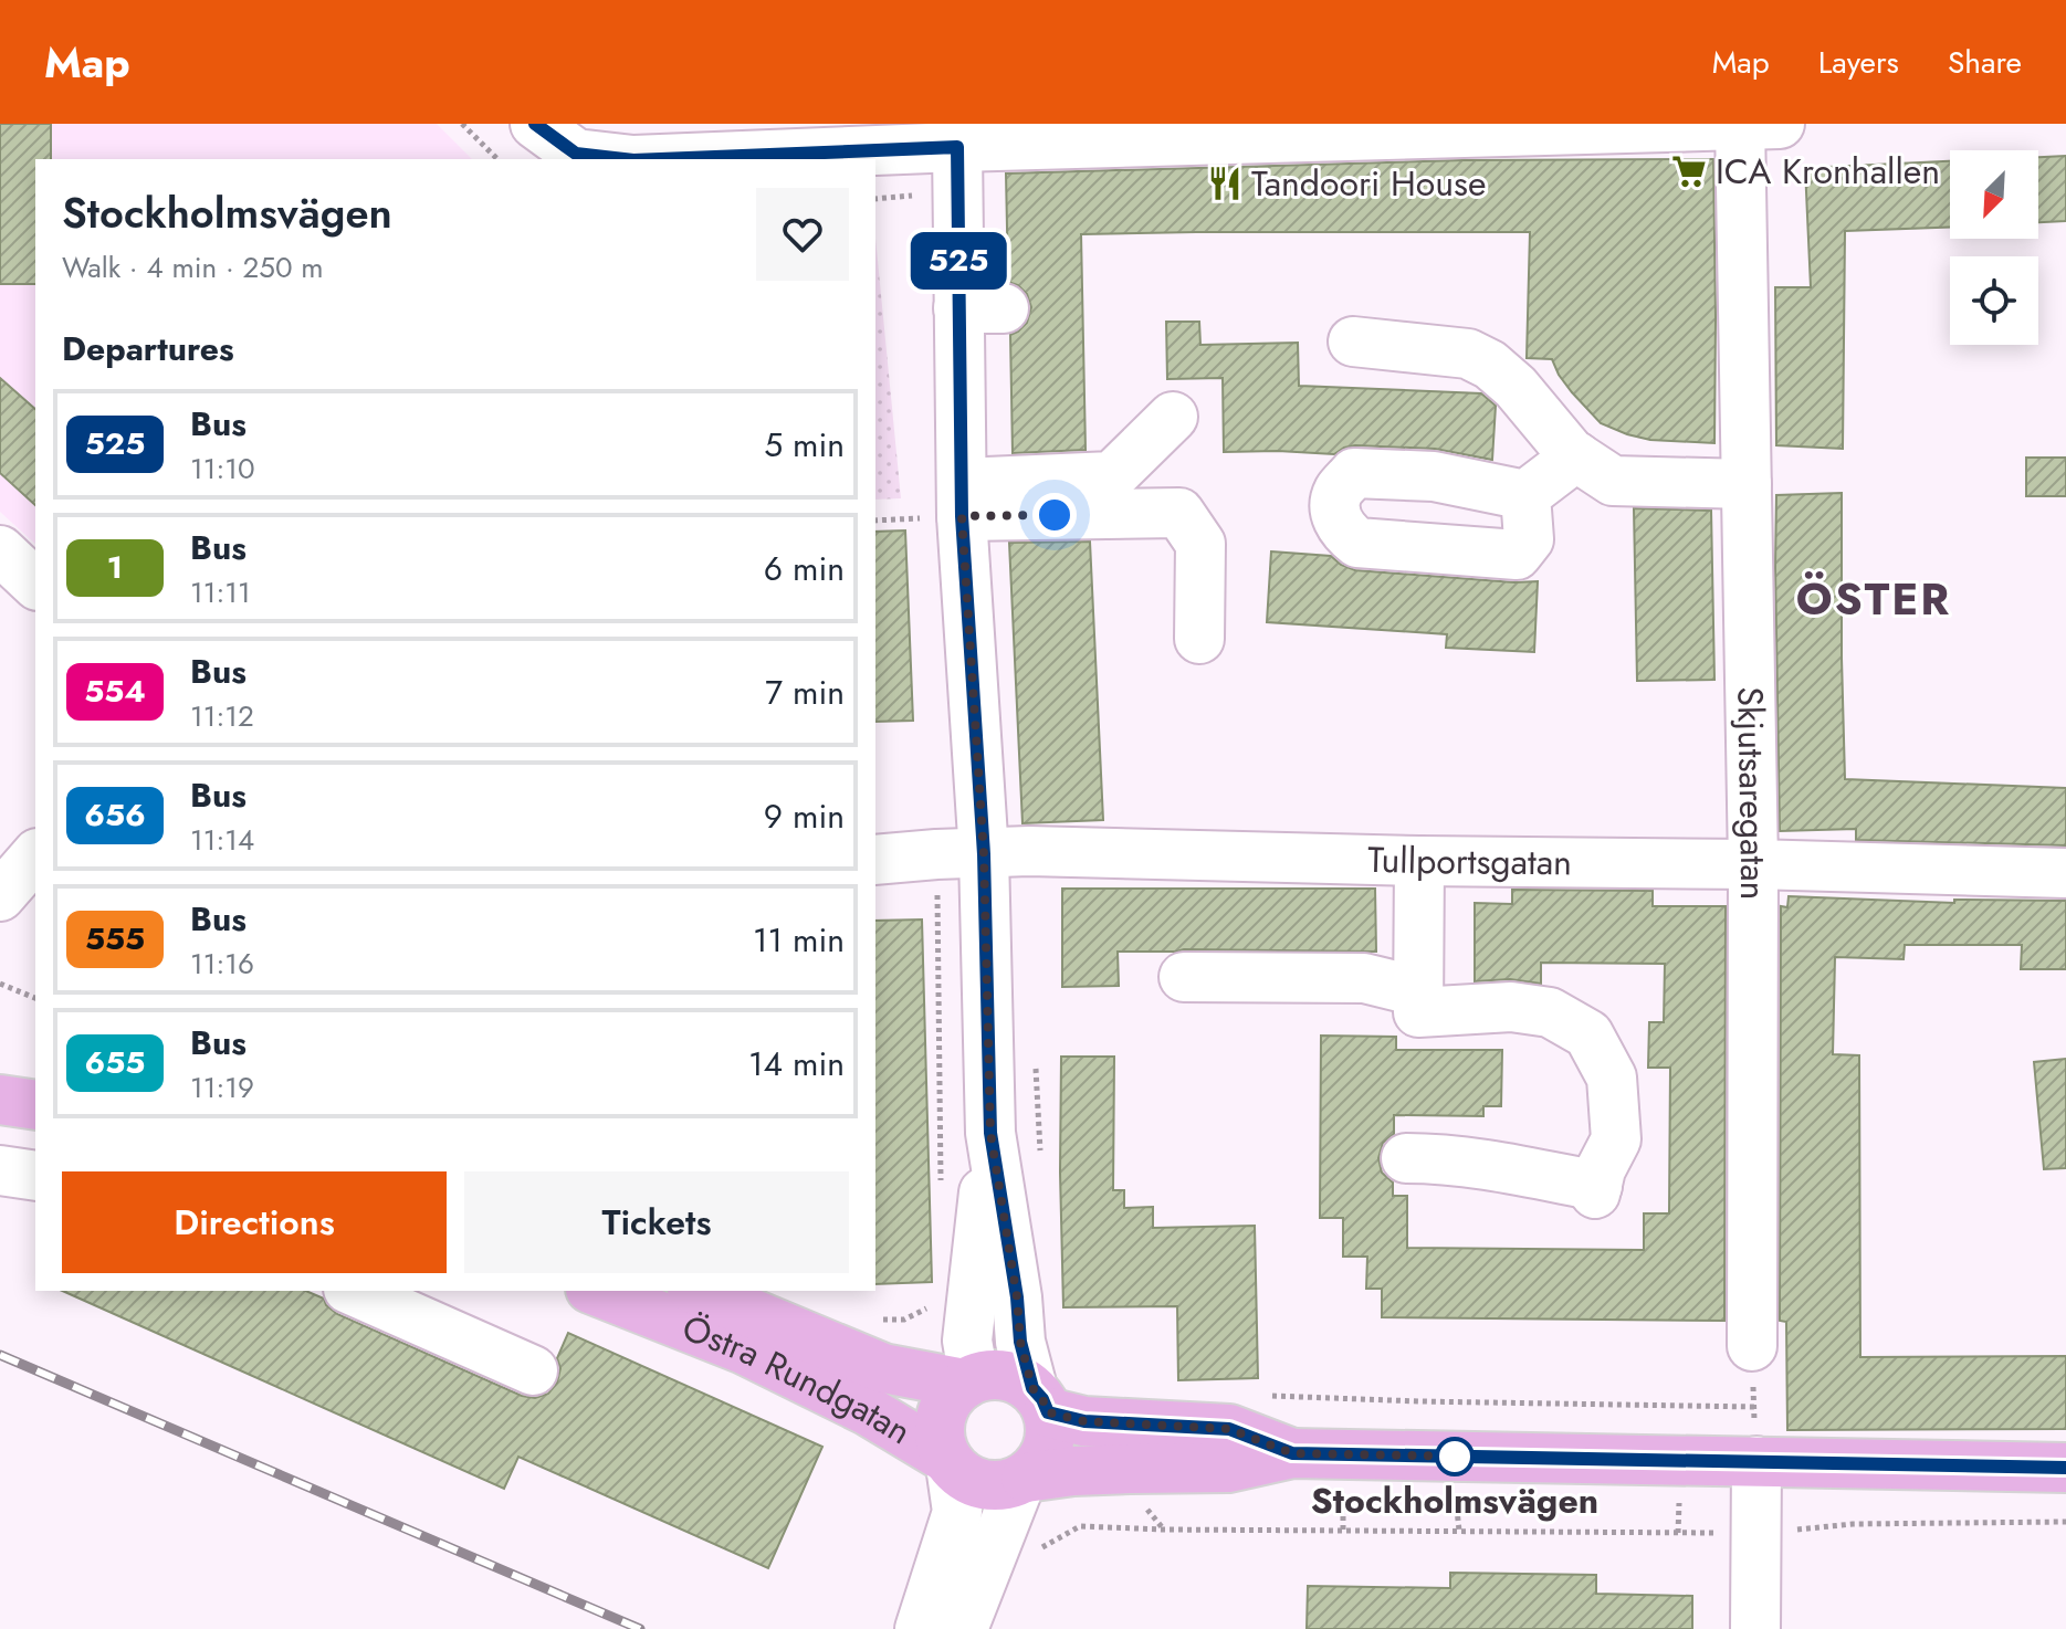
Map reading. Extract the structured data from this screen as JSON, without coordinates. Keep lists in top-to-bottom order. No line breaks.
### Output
{"streets":{"main road":["Östra Rundgatan"],"street":["Skjutsaregatan","Tullportsgatan"]},"crossings":[["Skjutsaregatan","Tullportsgatan"]],"districts":["ÖSTER"],"places":{"supermarket":["ICA Kronhallen"],"restaurant":["Tandoori House"],"other":["Stockholmsvägen"]},"lines":["bus line 525"],"north":"bottom left","page":{"header":"Map","nav":["Map","Layers","Share"],"on_map":"525","heading":[["Stockholmsvägen","Walk · 4 min · 250 m"],"Departures"],"list":[{"mark":"525","name":"Bus","note":"11:10","value":"5 min"},{"mark":"1","name":"Bus","note":"11:11","value":"6 min"},{"mark":"554","name":"Bus","note":"11:12","value":"7 min"},{"mark":"656","name":"Bus","note":"11:14","value":"9 min"},{"mark":"555","name":"Bus","note":"11:16","value":"11 min"},{"mark":"655","name":"Bus","note":"11:19","value":"14 min"}],"buttons":["Directions","Tickets"]}}
